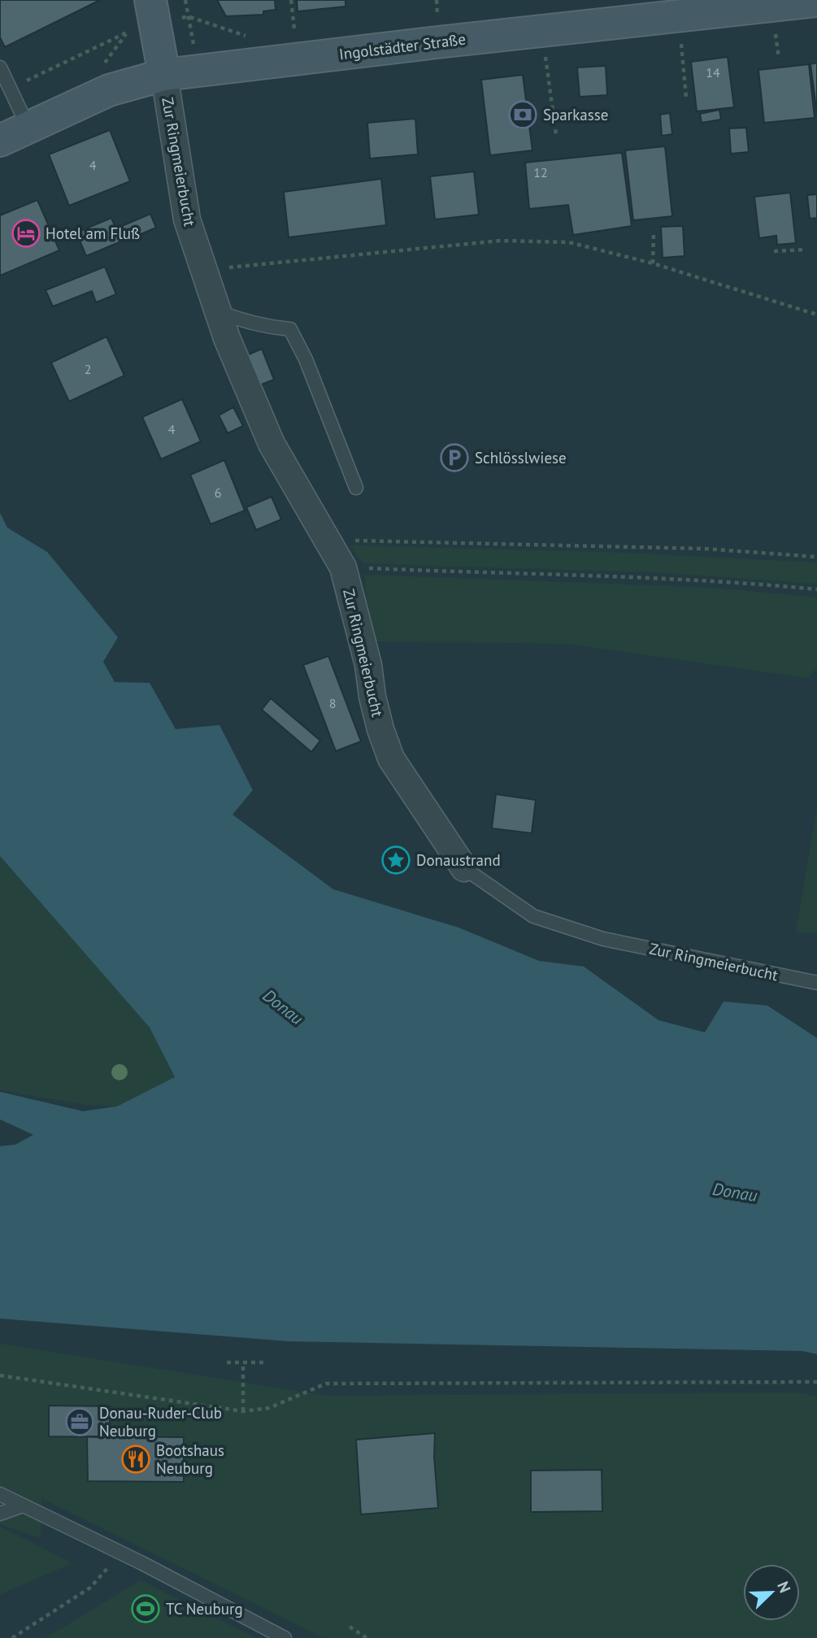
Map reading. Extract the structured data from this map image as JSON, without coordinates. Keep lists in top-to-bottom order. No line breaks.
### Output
{"streets":{"main road":["Ingolstädter Straße"],"street":["Zur Ringmeierbucht"]},"crossings":[["Ingolstädter Straße","Zur Ringmeierbucht"]],"water":["Donau"],"places":{"bank":["Sparkasse"],"hotel":["Hotel am Fluß"],"parking":["Schlösslwiese"],"place":["Donaustrand"],"office":["Donau-Ruder-Club Neuburg"],"restaurant":["Bootshaus Neuburg"],"sports":["TC Neuburg"]},"house_numbers":["14","4","12","2","4","6","8"],"north":"top right"}
